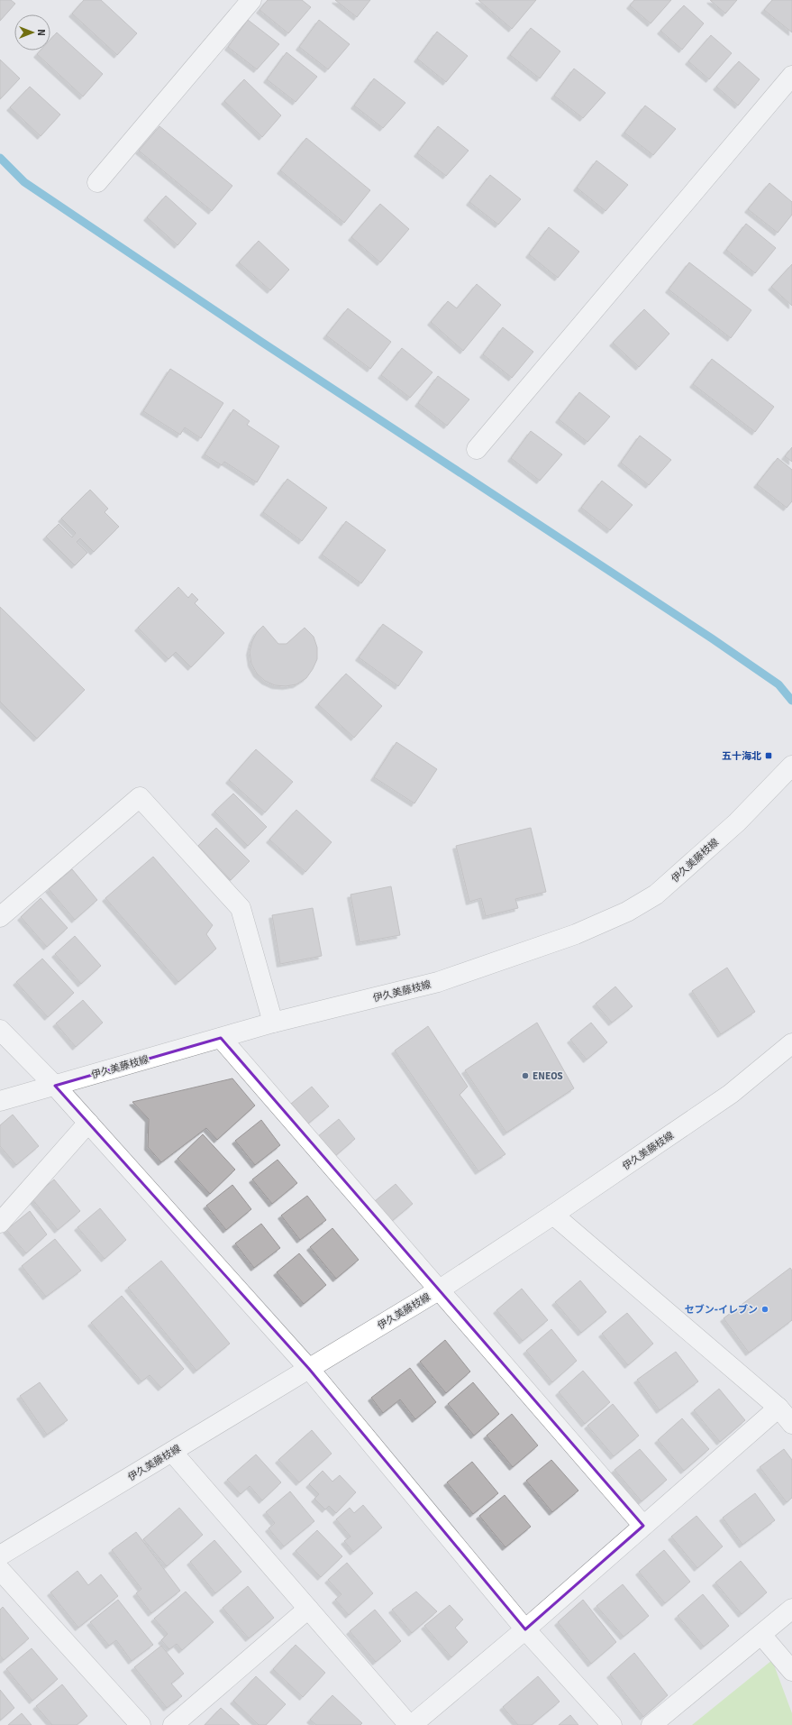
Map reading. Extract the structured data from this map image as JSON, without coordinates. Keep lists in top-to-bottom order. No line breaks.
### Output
{"streets":{"street":["伊久美藤枝線"]},"places":{"transit":["五十海北"],"other":["ENEOS","セブン-イレブン"]},"north":"right"}
